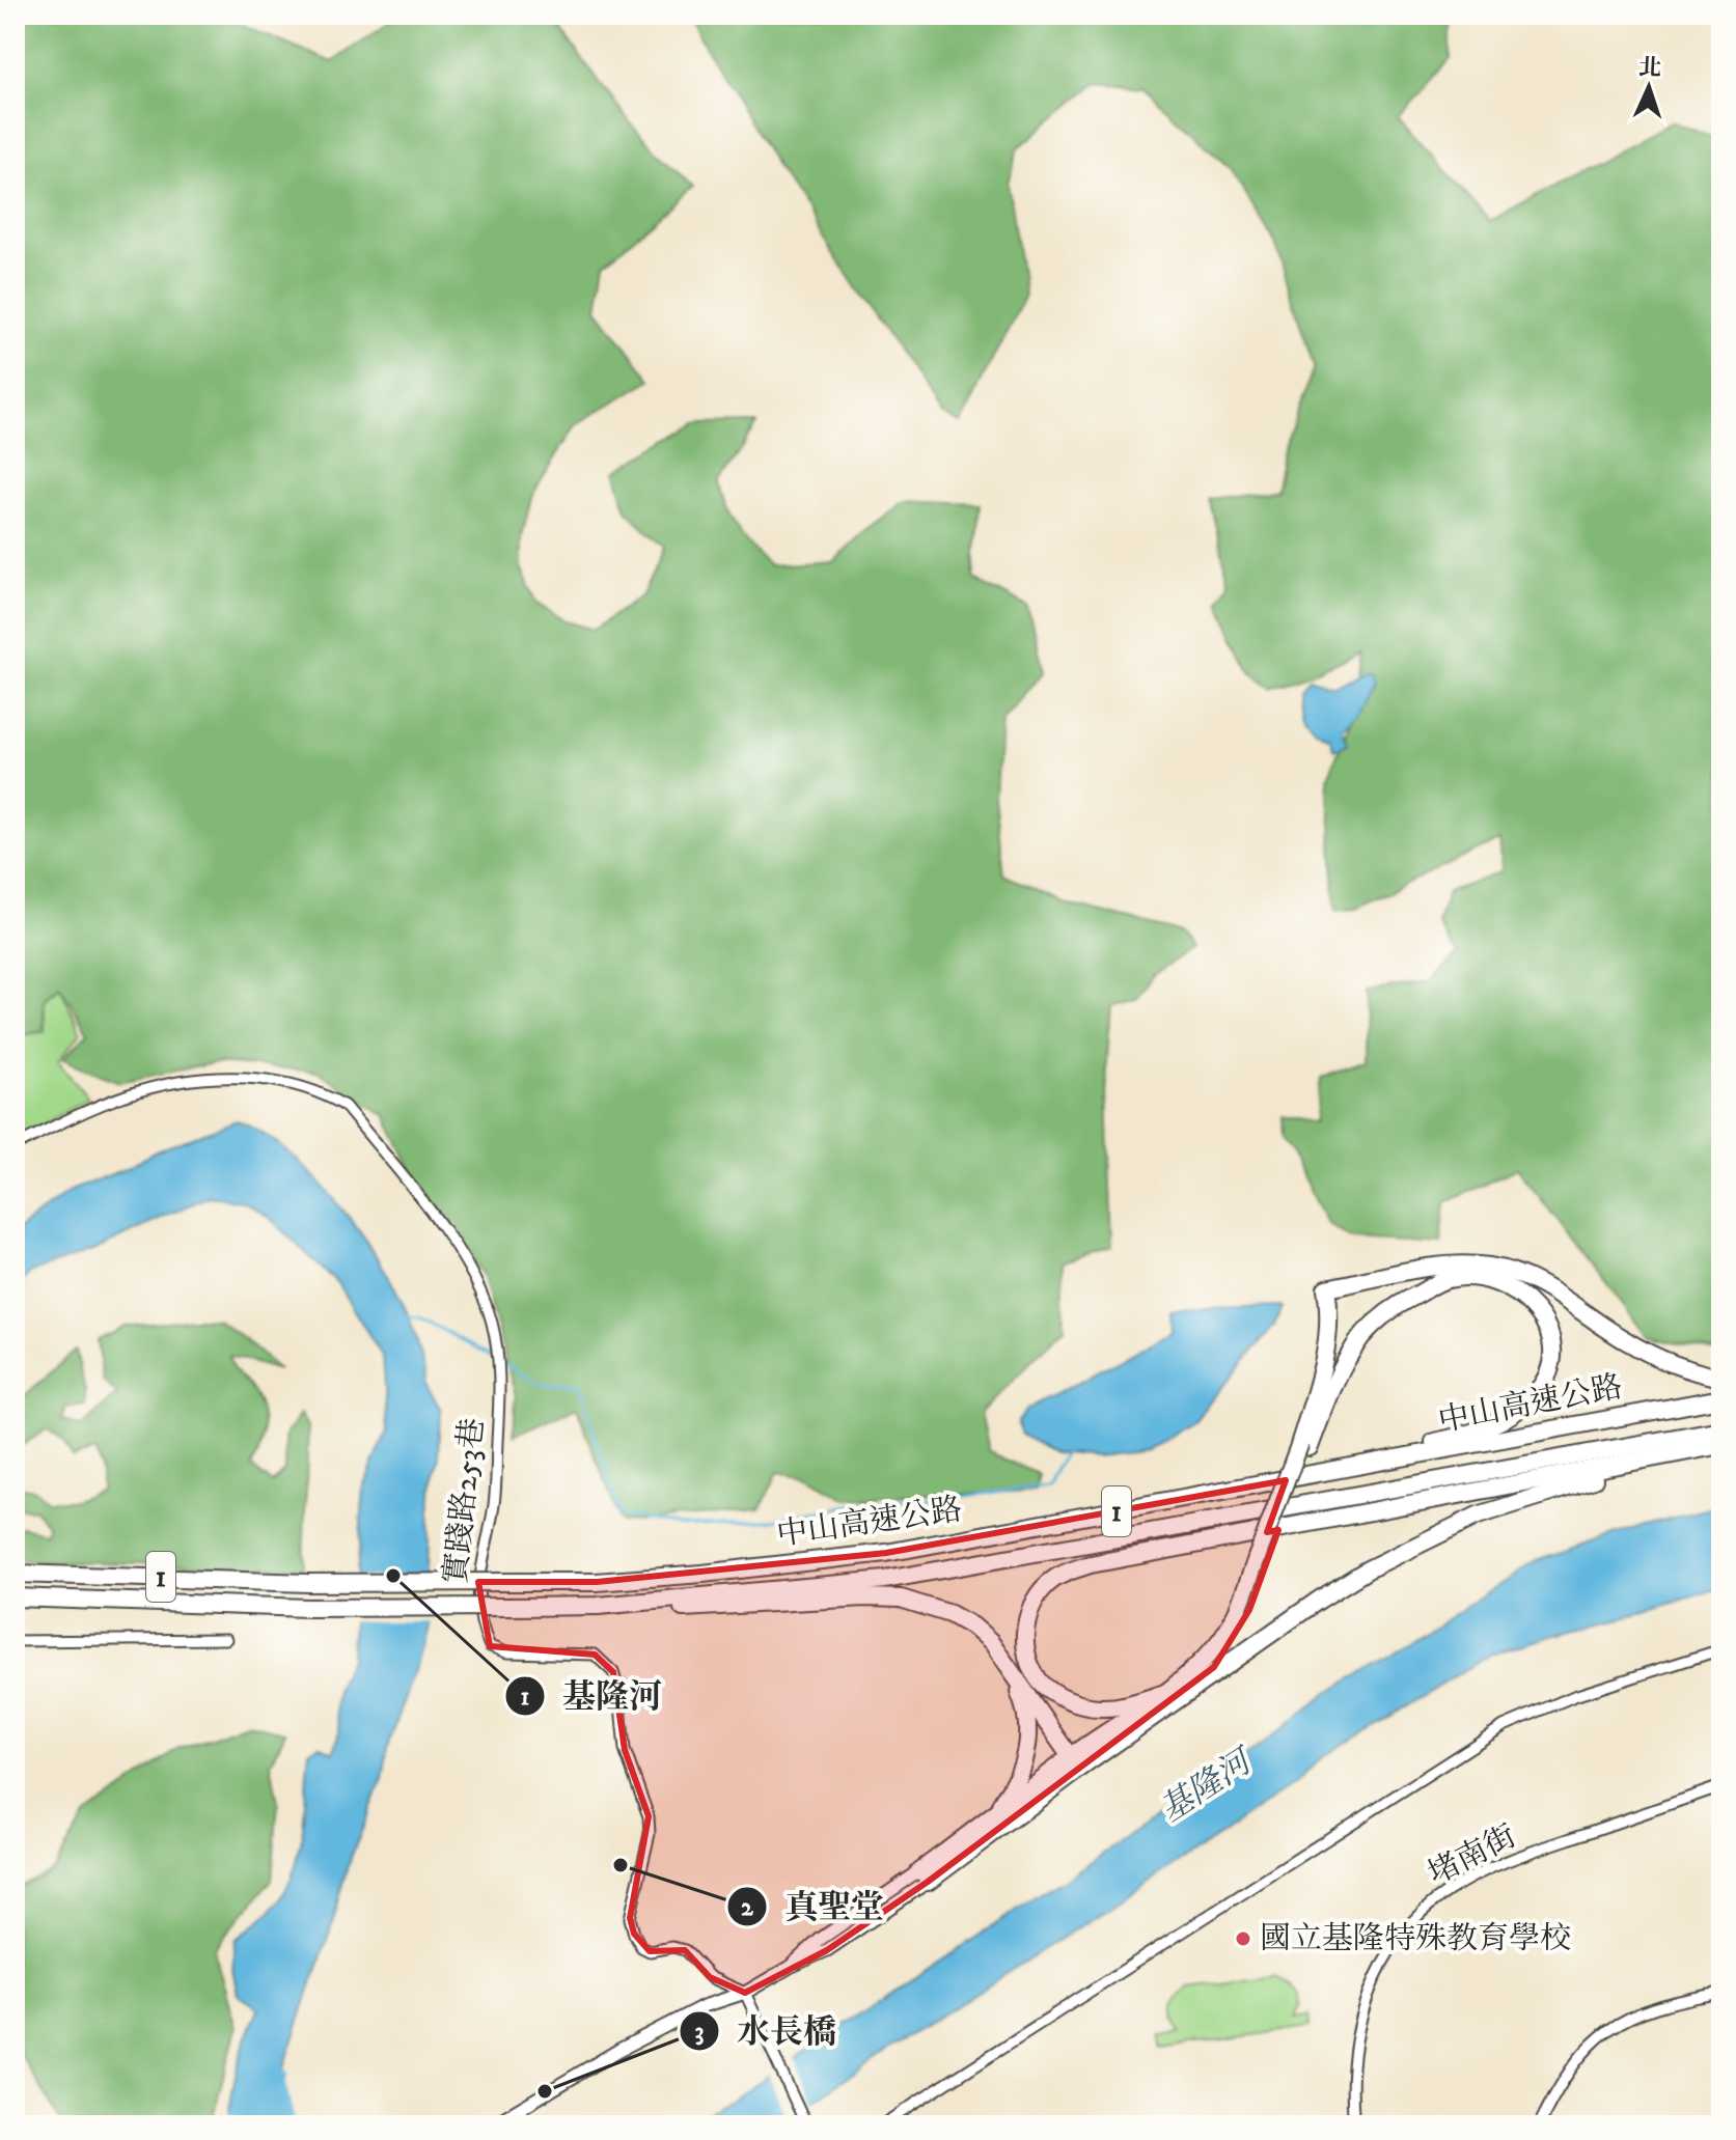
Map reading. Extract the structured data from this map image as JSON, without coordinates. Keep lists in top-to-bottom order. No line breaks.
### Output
{"streets":{"highway":["中山高速公路","1"],"street":["實踐路253巷","堵南街"]},"water":["基隆河"],"places":["基隆河","真聖堂","國立基隆特殊教育學校","水長橋"],"north":"top"}
